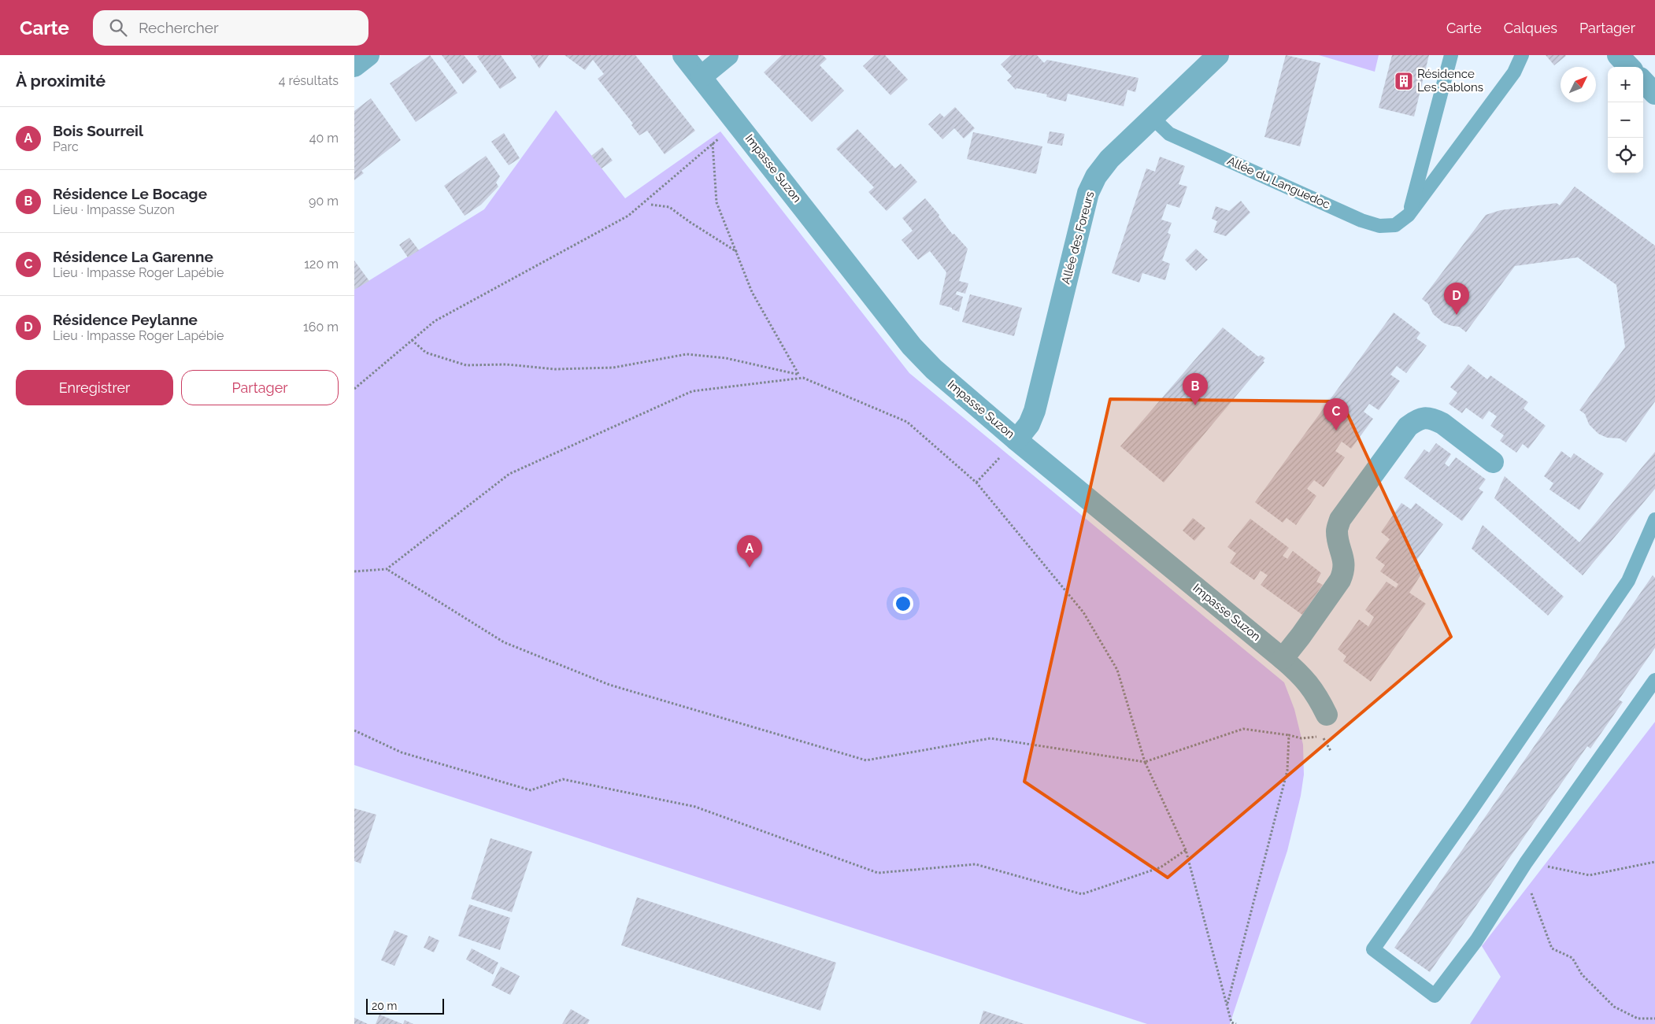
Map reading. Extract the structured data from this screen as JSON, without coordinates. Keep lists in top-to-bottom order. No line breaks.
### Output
{"streets":{"street":["Impasse Suzon","Allée des Foreurs"],"lane":["Allée du Languedoc"]},"crossings":[["Impasse Suzon","Allée des Foreurs"],["Allée du Languedoc","Allée des Foreurs"]],"places":{"building":["Résidence Les Sablons"]},"scale_bar":"20 m","north":"top right","page":{"header":"Carte","search":"Rechercher","nav":["Carte","Calques","Partager"],"heading":["À proximité","4 résultats"],"map_buttons":["+","−"],"list":[{"mark":"A","name":"Bois Sourreil","note":"Parc","value":"40 m"},{"mark":"B","name":"Résidence Le Bocage","note":"Lieu · Impasse Suzon","value":"90 m"},{"mark":"C","name":"Résidence La Garenne","note":"Lieu · Impasse Roger Lapébie","value":"120 m"},{"mark":"D","name":"Résidence Peylanne","note":"Lieu · Impasse Roger Lapébie","value":"160 m"}],"pins":["D","B","C","A"],"buttons":["Enregistrer","Partager"],"scale":"20 m"}}
